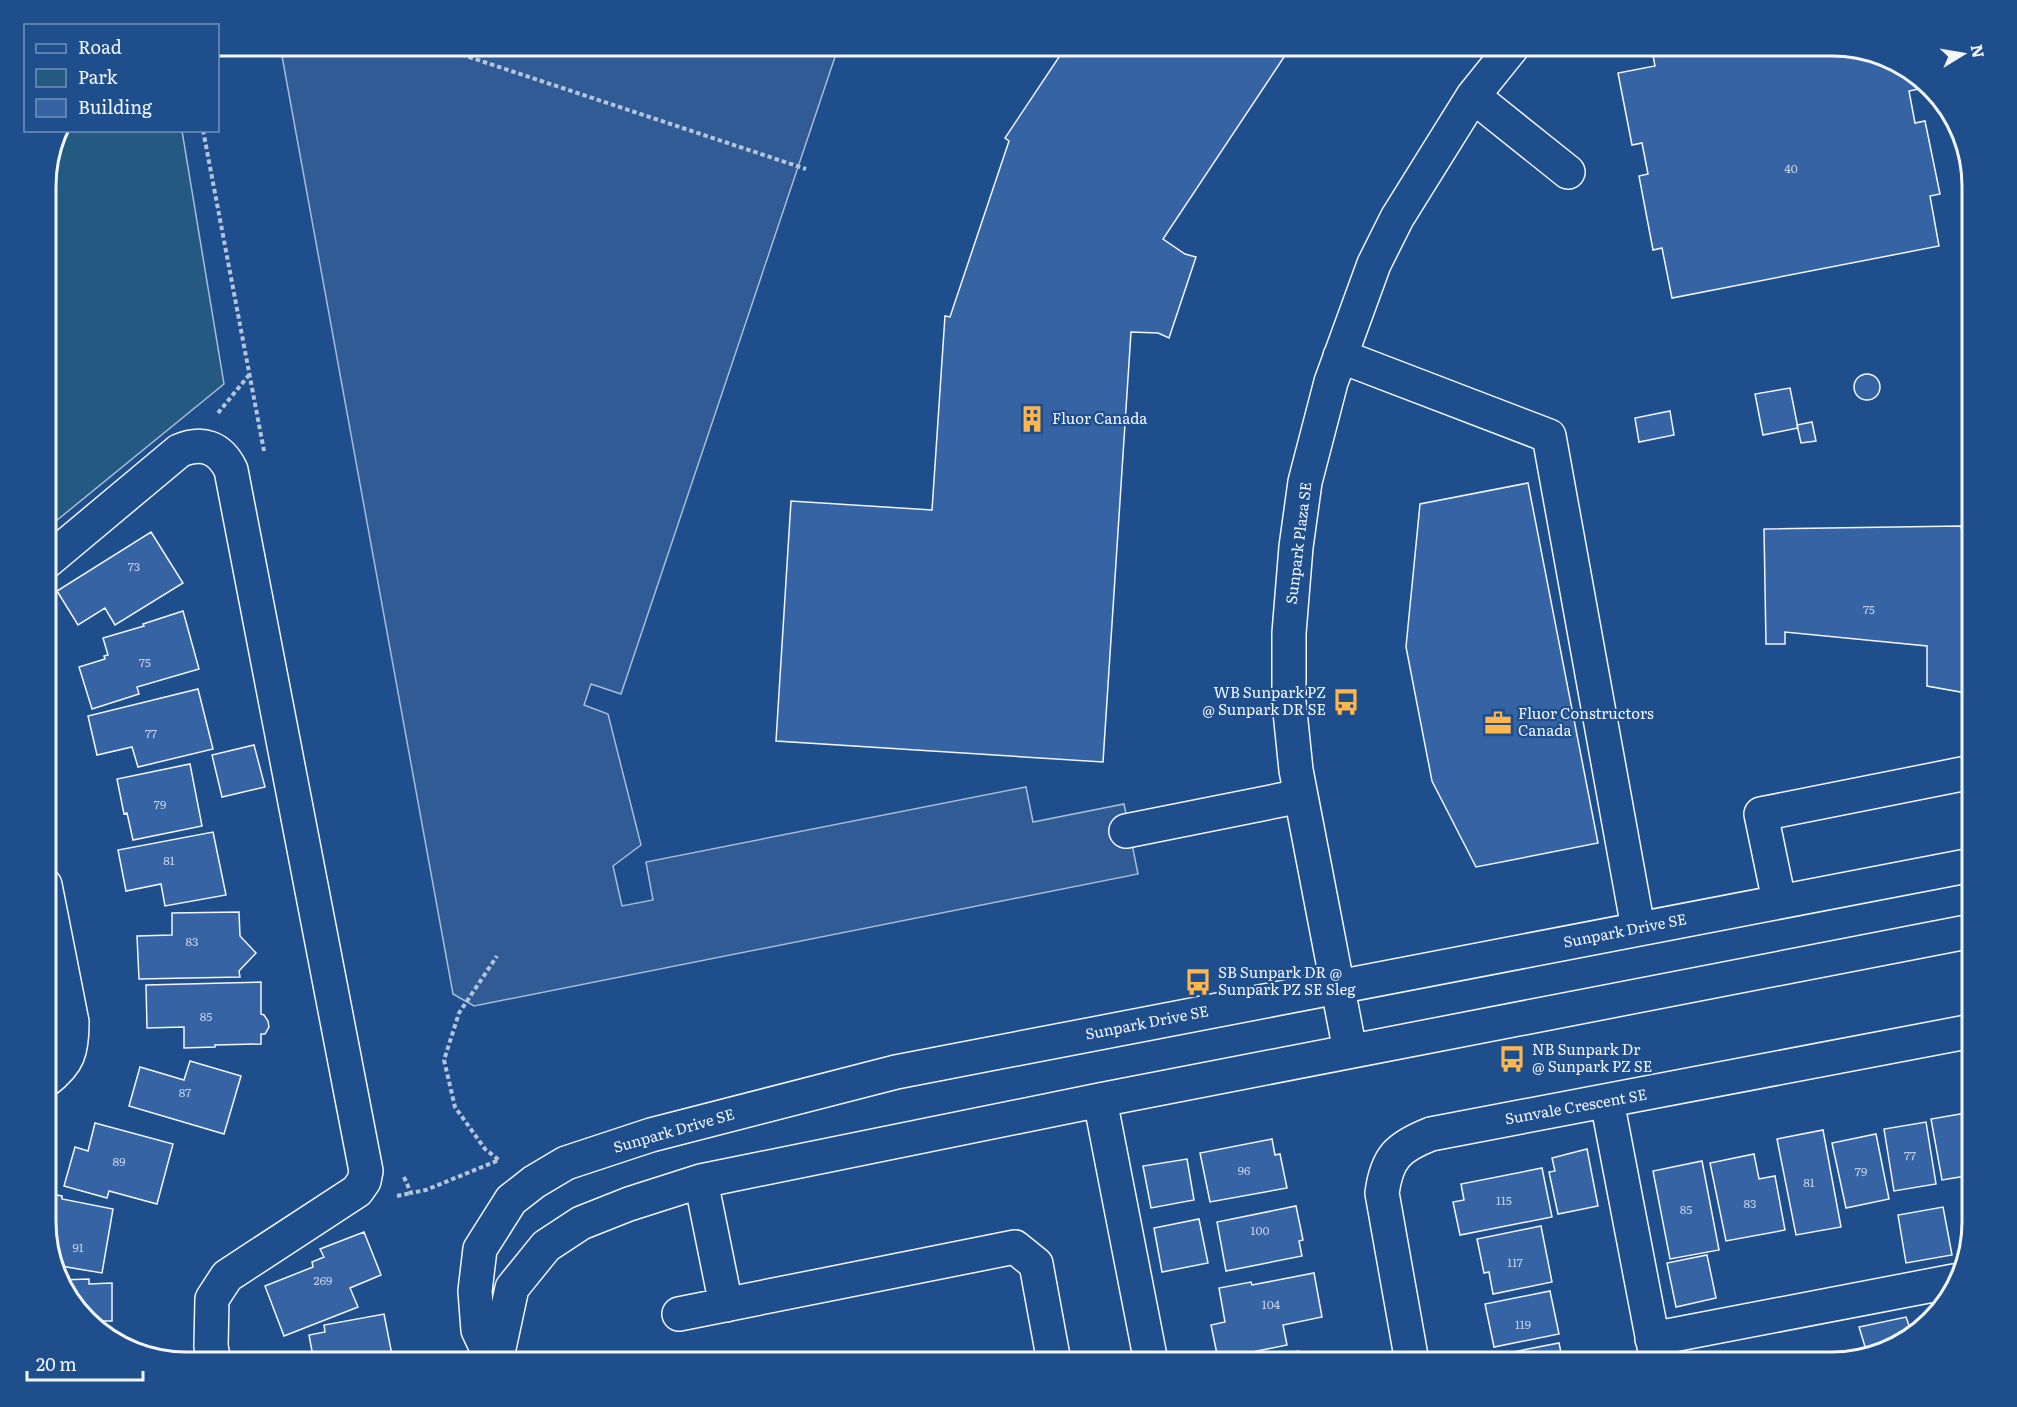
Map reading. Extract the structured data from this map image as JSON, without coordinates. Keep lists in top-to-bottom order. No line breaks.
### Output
{"streets":{"street":["Sunpark Plaza SE","Sunpark Drive SE","Sunvale Crescent SE"]},"crossings":[["Sunpark Plaza SE","Sunpark Drive SE"]],"places":{"building":["Fluor Canada"],"bus stop":["WB Sunpark PZ @ Sunpark DR SE","SB Sunpark DR @ Sunpark PZ SE Sleg","NB Sunpark Dr @ Sunpark PZ SE"],"office":["Fluor Constructors Canada"]},"house_numbers":["40","73","75","75","77","79","81","83","85","87","77","89","96","79","81","115","83","85","100","91","117","269","104","119"],"legend":["Road","Park","Building"],"scale_bar":"20 m","north":"right"}
